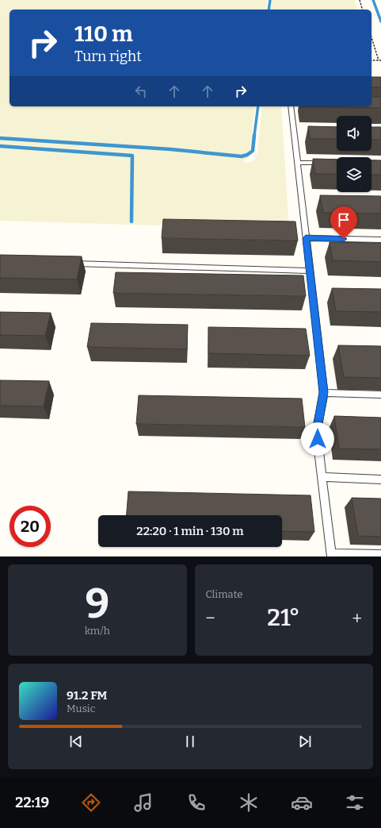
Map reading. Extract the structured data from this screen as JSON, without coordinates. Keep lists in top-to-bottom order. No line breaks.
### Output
{"page":{"turn":["110 m","Turn right"],"limit":"20","trip":"22:20 · 1 min · 130 m","tile":[["9","km/h"],"Climate"],"heat":["−","21°","+"],"song":["91.2 FM","Music"],"tabs":"22:19"}}
